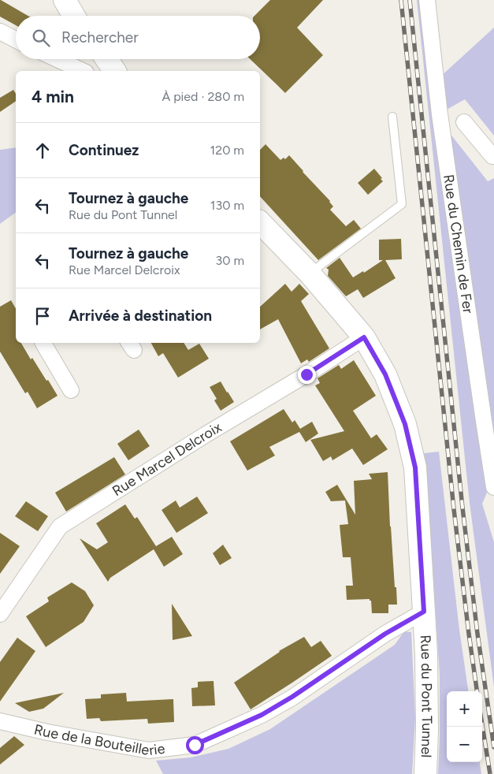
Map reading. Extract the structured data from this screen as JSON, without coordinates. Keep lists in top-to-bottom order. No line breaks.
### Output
{"streets":{"main road":["Rue du Pont Tunnel"],"street":["Rue du Chemin de Fer","Rue Marcel Delcroix","Rue de la Bouteillerie"]},"crossings":[["Rue Marcel Delcroix","Rue du Pont Tunnel"],["Rue du Pont Tunnel","Rue de la Bouteillerie"]],"page":{"search":"Rechercher","heading":["4 min","À pied · 280 m"],"list":[["Continuez","120 m"],["Tournez à gauche","Rue du Pont Tunnel","130 m"],["Tournez à gauche","Rue Marcel Delcroix","30 m"],"Arrivée à destination"],"map_buttons":["+","−"]}}
